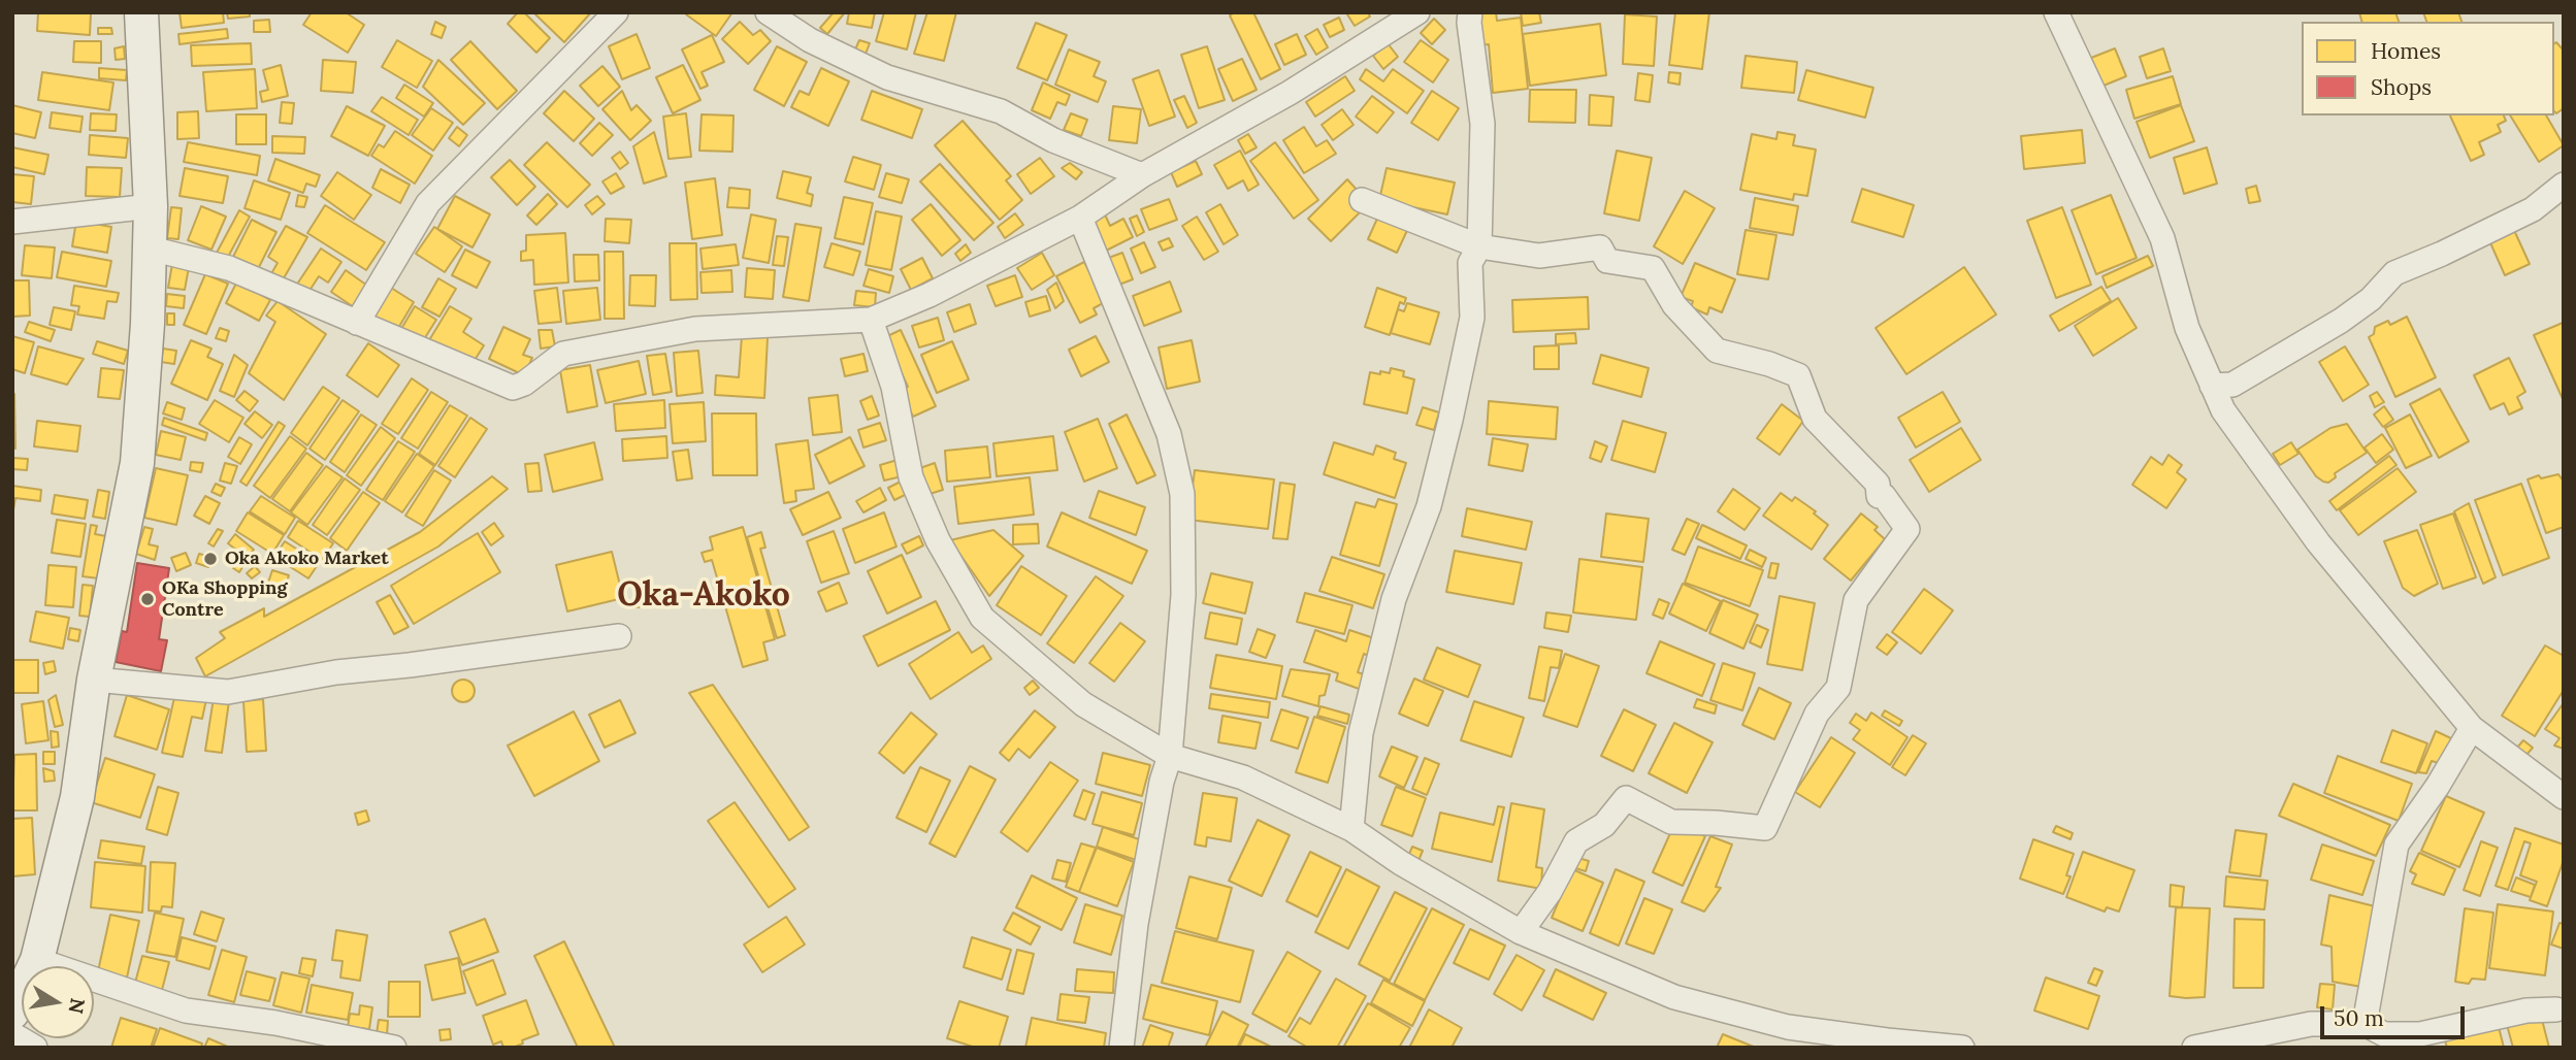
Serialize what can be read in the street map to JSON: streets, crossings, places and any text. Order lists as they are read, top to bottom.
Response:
{
  "districts": ["Oka-Akoko"],
  "places": ["Oka Akoko Market", "OKa Shopping Contre"],
  "legend": ["Homes", "Shops"],
  "scale_bar": "50 m",
  "north": "right"
}
